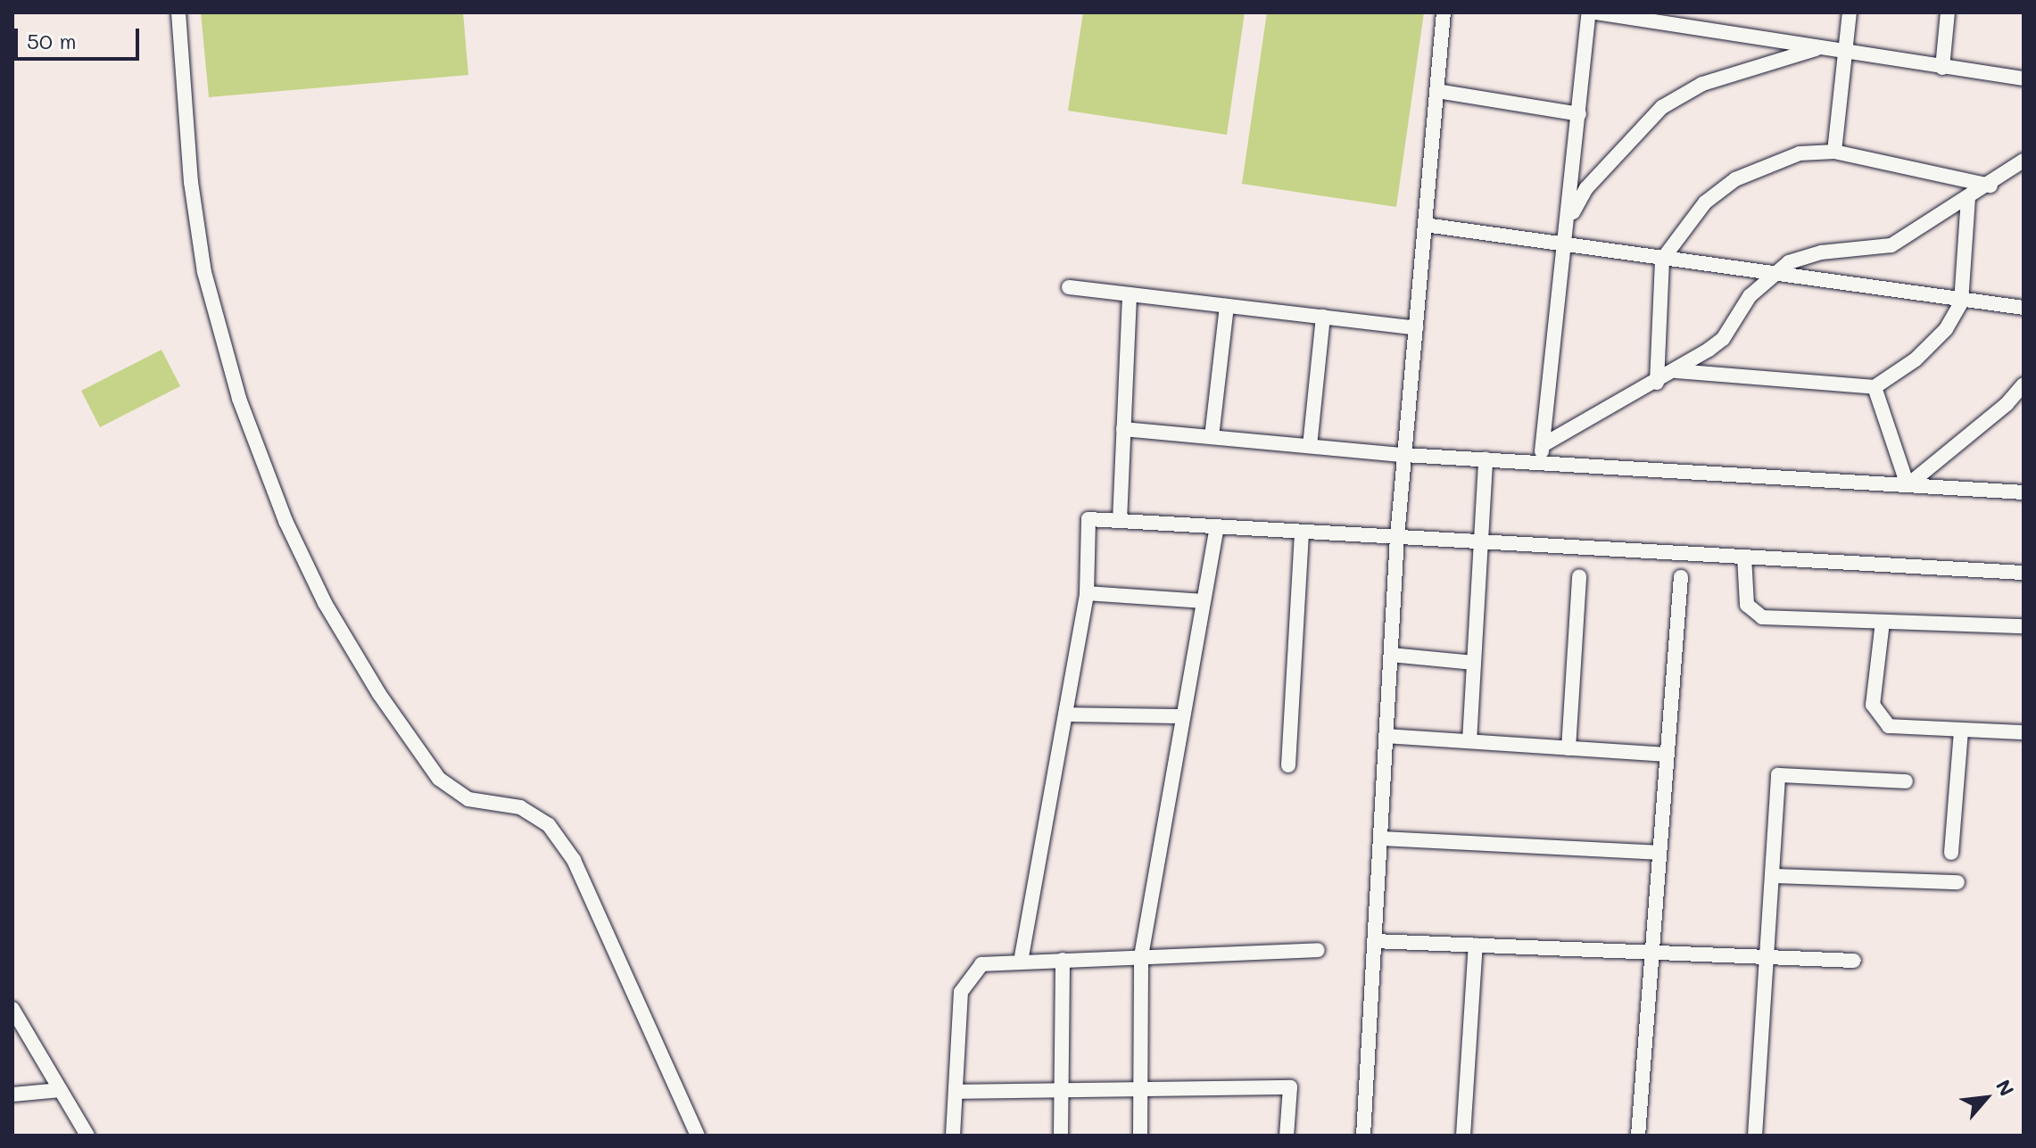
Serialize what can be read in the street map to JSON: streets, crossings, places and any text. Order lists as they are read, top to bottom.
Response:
{
  "scale_bar": "50 m",
  "north": "top right"
}
